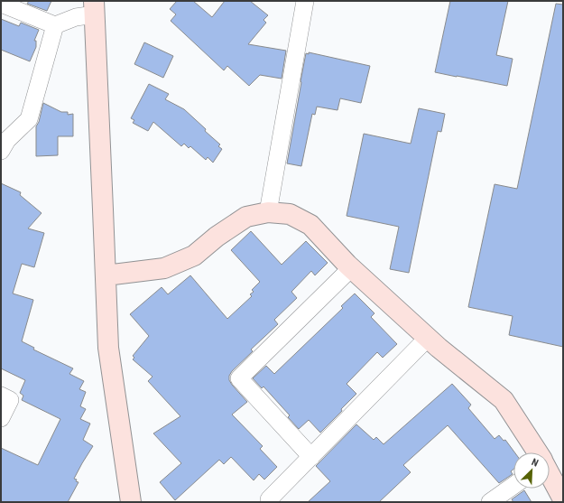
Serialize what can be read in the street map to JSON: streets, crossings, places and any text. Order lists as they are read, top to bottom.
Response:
{
  "north": "top right"
}
